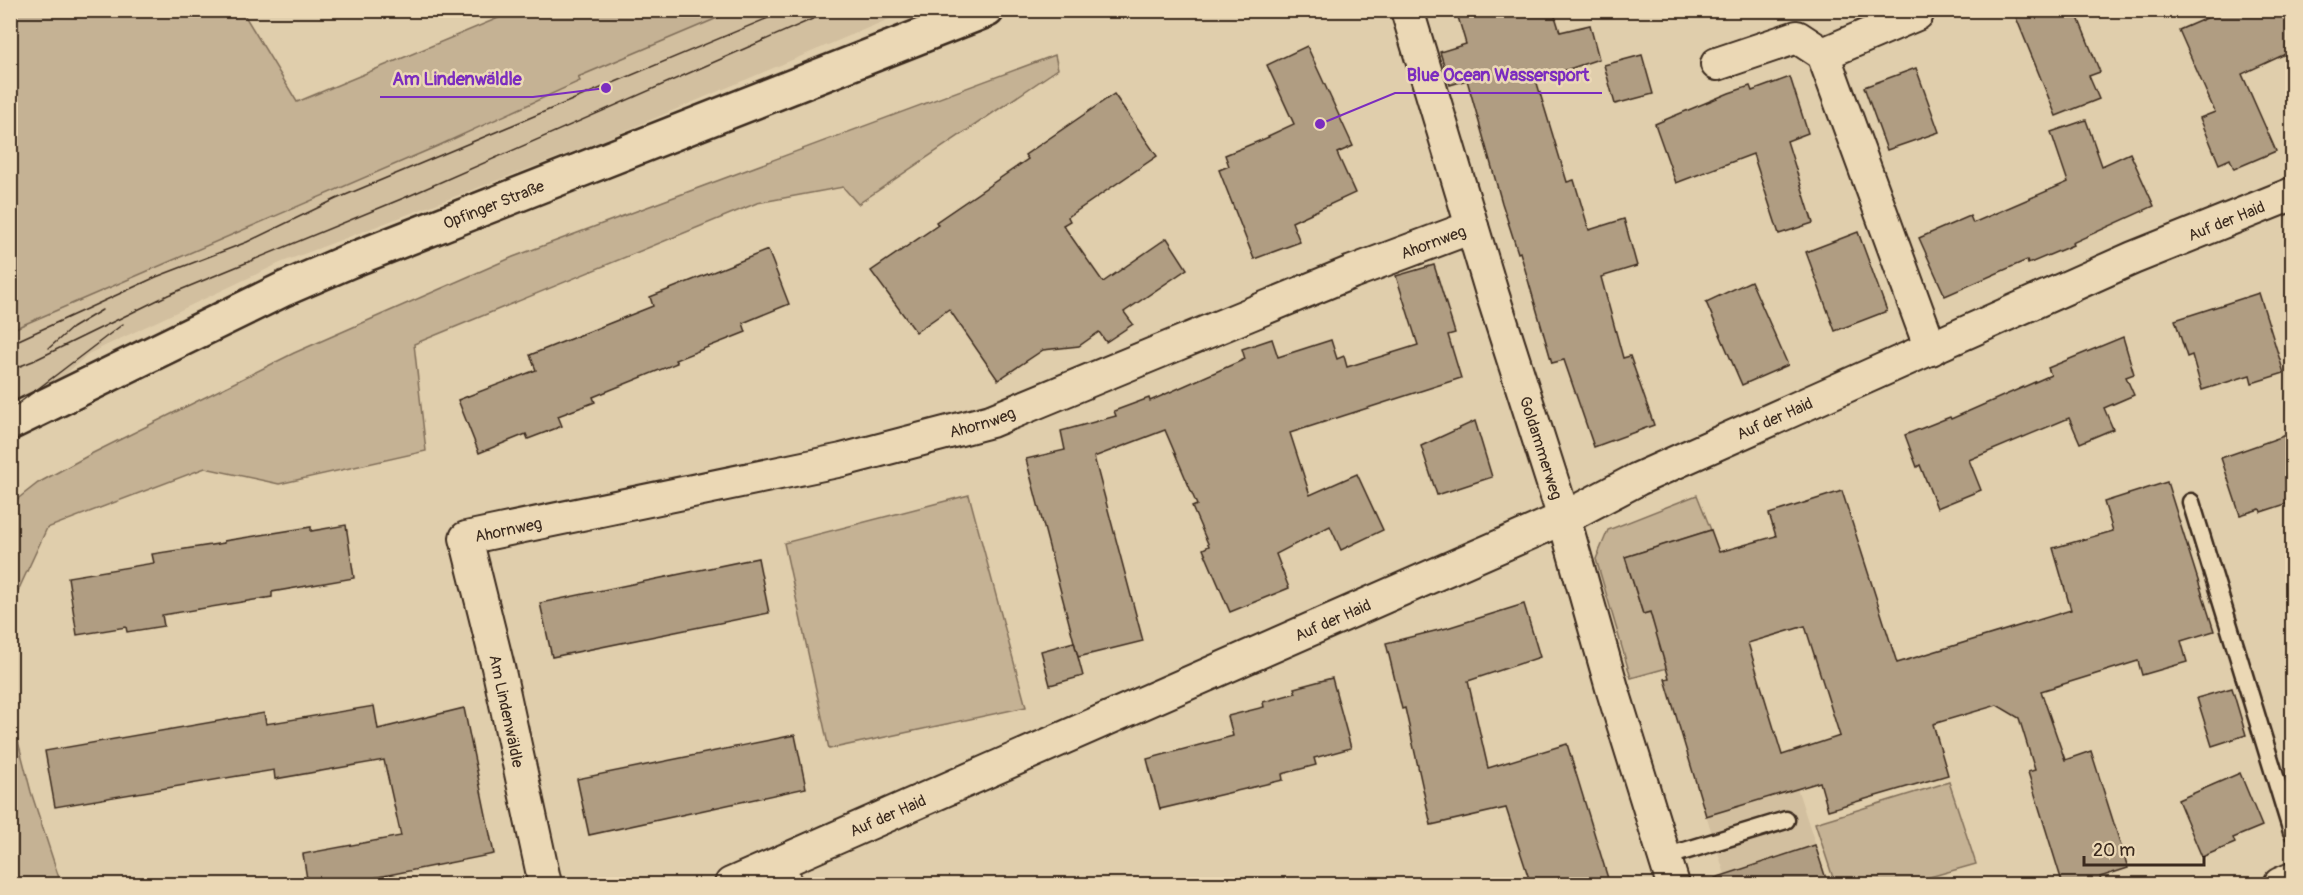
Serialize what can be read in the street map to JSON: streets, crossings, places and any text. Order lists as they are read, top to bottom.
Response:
{
  "streets": {
    "street": [
      "Opfinger Straße",
      "Auf der Haid",
      "Ahornweg",
      "Goldammerweg",
      "Am Lindenwäldle"
    ]
  },
  "crossings": [
    ["Auf der Haid", "Goldammerweg"],
    ["Ahornweg", "Goldammerweg"],
    ["Ahornweg", "Am Lindenwäldle"]
  ],
  "places": ["Am Lindenwäldle", "Blue Ocean Wassersport"],
  "scale_bar": "20 m"
}
